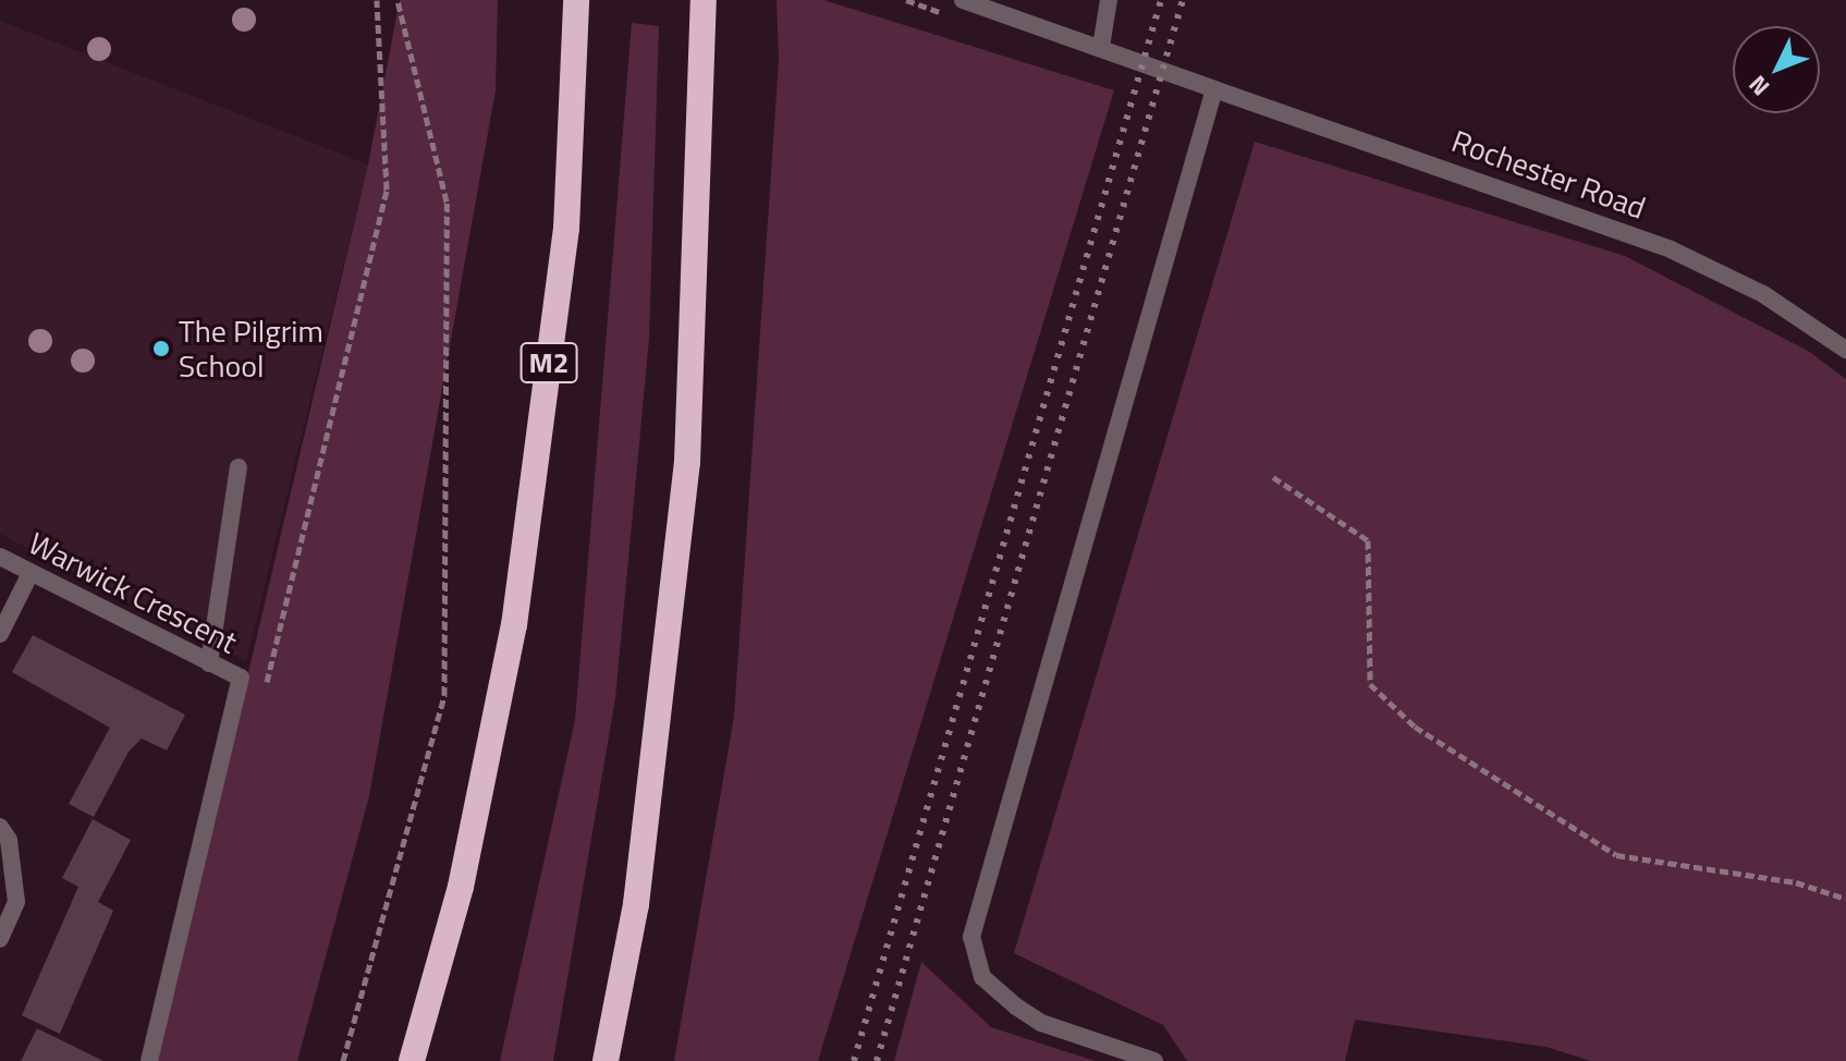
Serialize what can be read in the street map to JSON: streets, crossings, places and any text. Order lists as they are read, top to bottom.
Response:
{
  "streets": {
    "highway": ["M2"],
    "street": ["Rochester Road", "Warwick Crescent"]
  },
  "places": ["The Pilgrim School"],
  "north": "bottom left"
}
